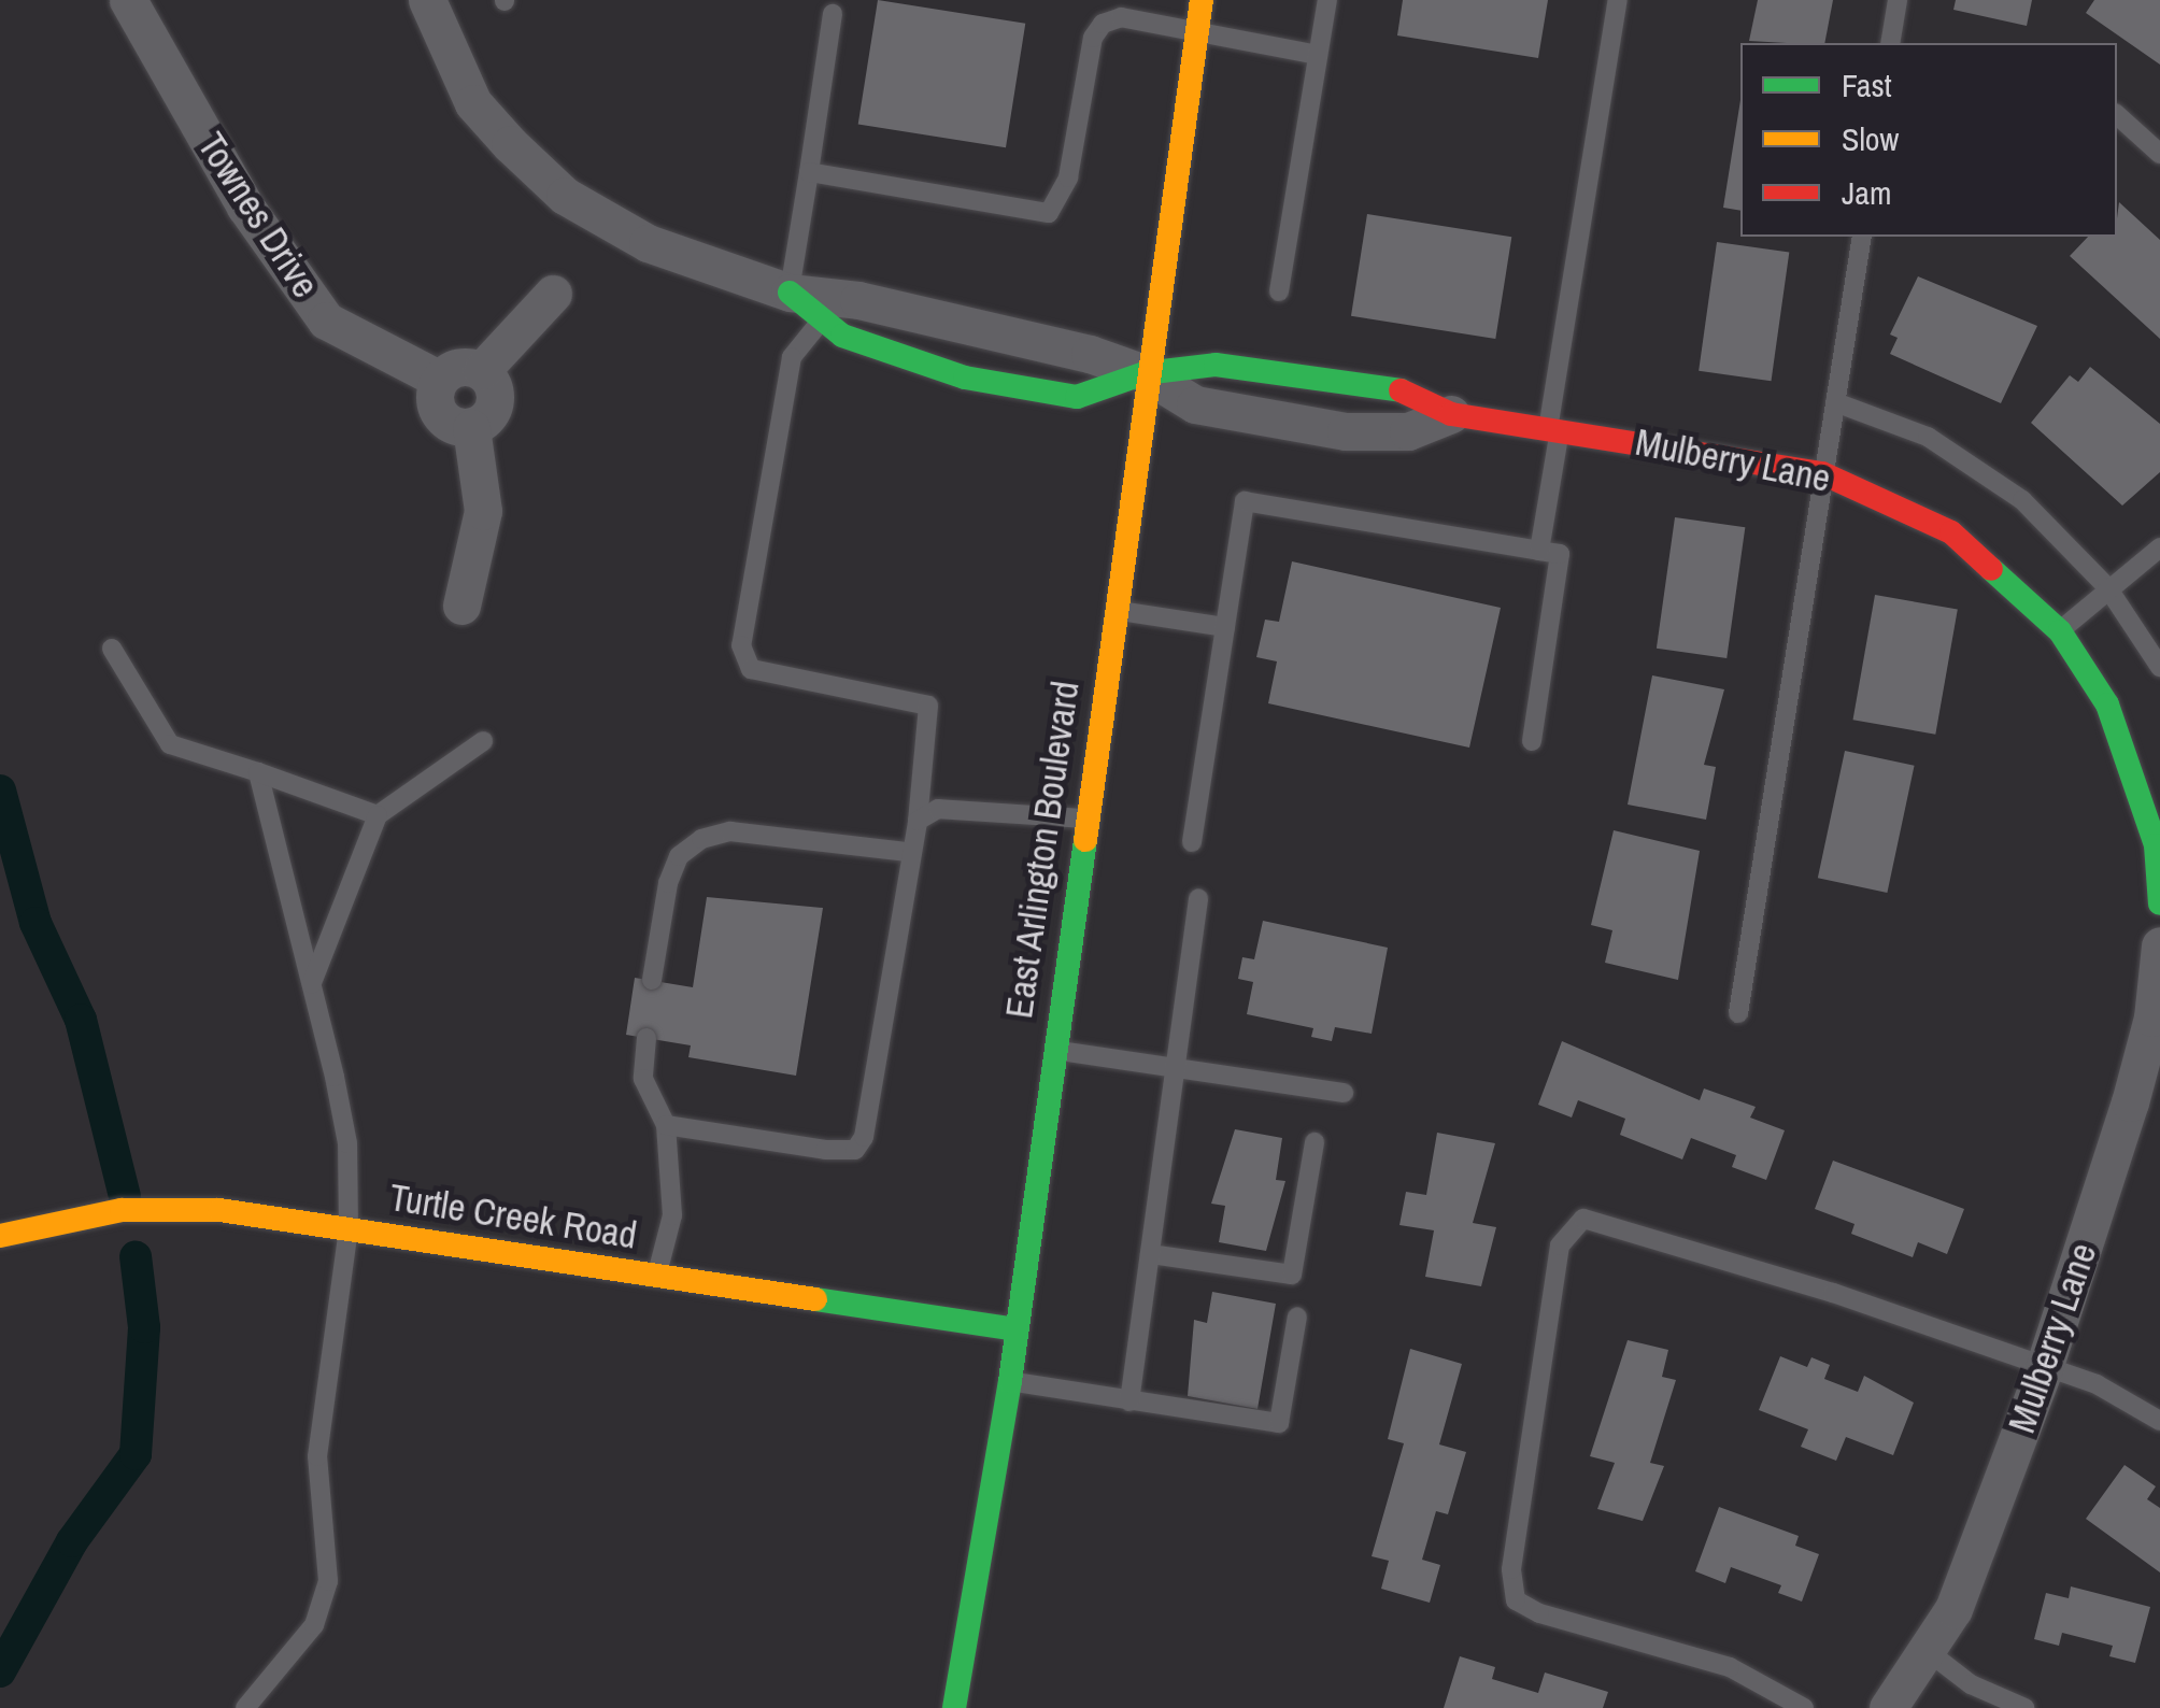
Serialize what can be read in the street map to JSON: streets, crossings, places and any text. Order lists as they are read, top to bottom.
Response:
{
  "streets": {
    "street": [
      "Townes Drive",
      "Mulberry Lane",
      "East Arlington Boulevard",
      "Turtle Creek Road"
    ]
  },
  "crossings": [
    ["Mulberry Lane", "East Arlington Boulevard"],
    ["East Arlington Boulevard", "Turtle Creek Road"]
  ],
  "legend": ["Fast", "Slow", "Jam"]
}
